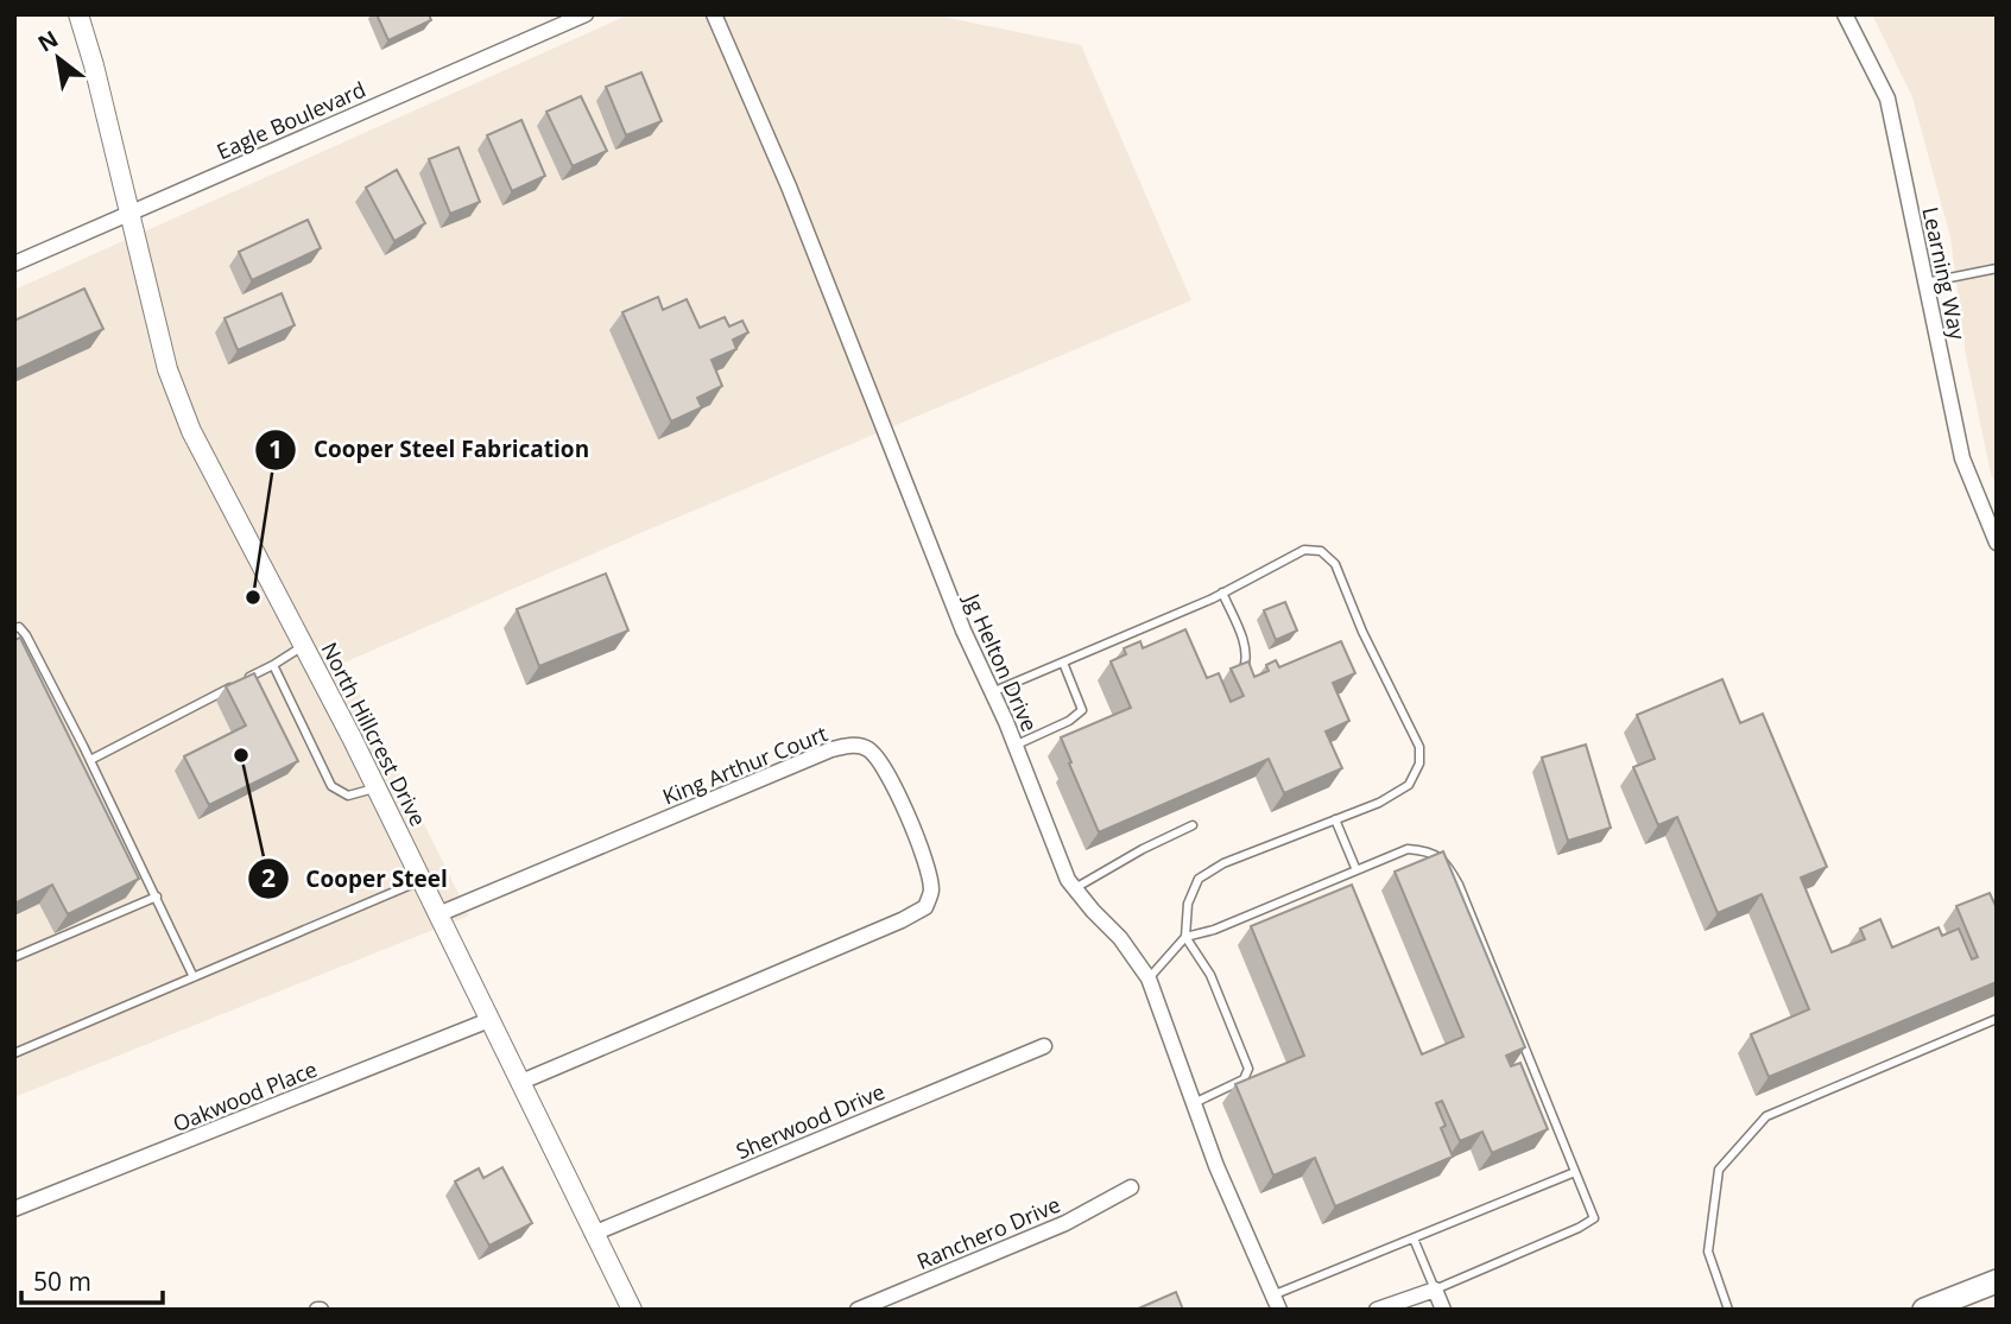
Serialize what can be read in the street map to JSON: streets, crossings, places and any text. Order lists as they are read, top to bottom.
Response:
{
  "streets": {
    "street": [
      "Eagle Boulevard",
      "Learning Way",
      "Jg Helton Drive",
      "North Hillcrest Drive",
      "King Arthur Court",
      "Oakwood Place",
      "Sherwood Drive",
      "Ranchero Drive"
    ]
  },
  "crossings": [
    ["Eagle Boulevard", "North Hillcrest Drive"],
    ["North Hillcrest Drive", "King Arthur Court"],
    ["North Hillcrest Drive", "Oakwood Place"],
    ["North Hillcrest Drive", "Sherwood Drive"]
  ],
  "places": ["Cooper Steel Fabrication", "Cooper Steel"],
  "scale_bar": "50 m",
  "north": "top left"
}
